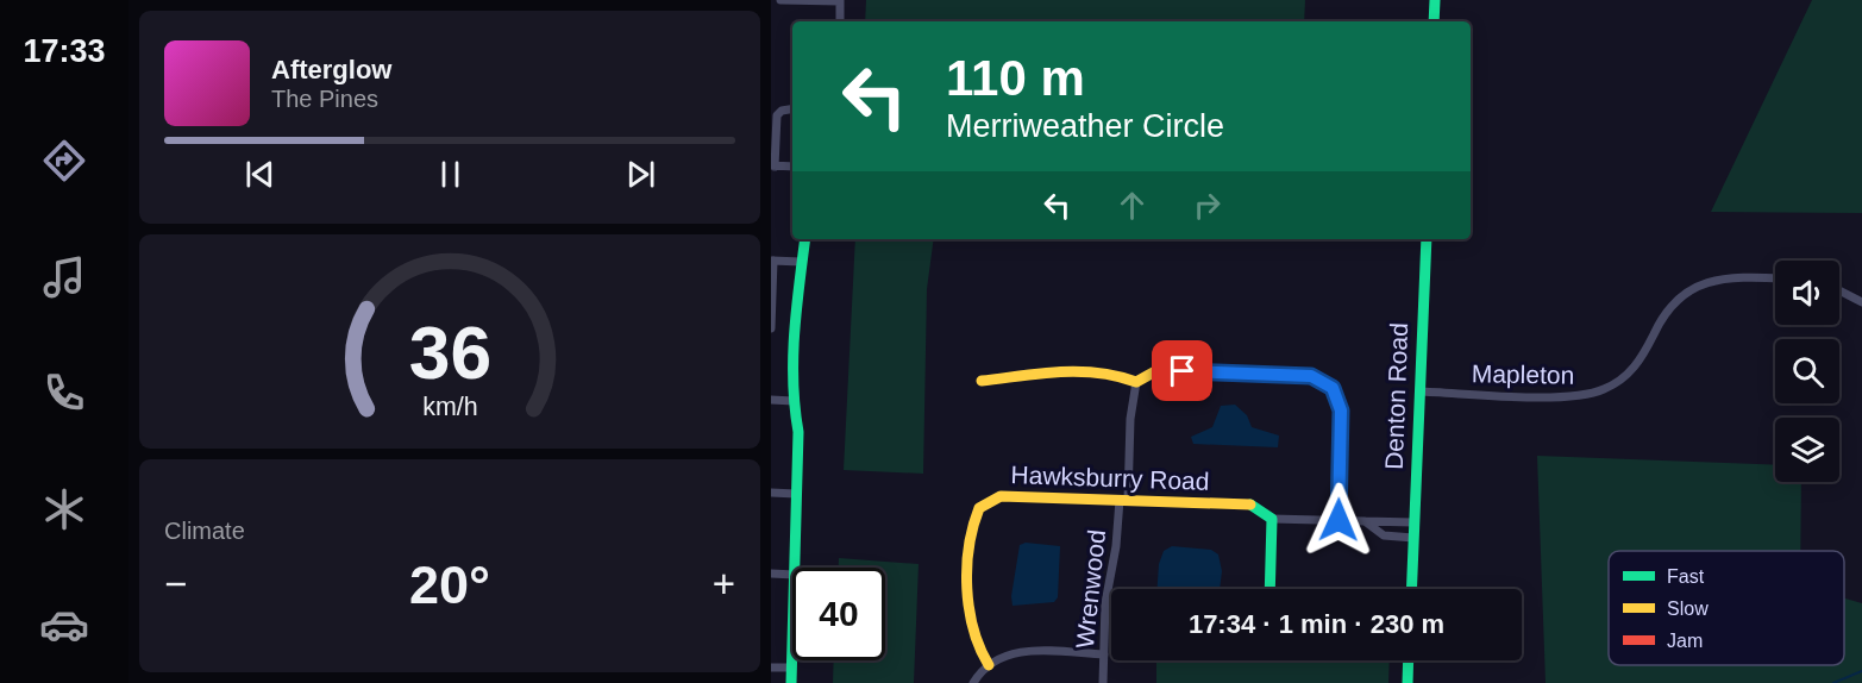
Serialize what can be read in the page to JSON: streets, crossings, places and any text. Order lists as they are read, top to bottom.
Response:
{
  "streets": {
    "street": [
      "Mapleton",
      "Denton Road",
      "Hawksburry Road",
      "Wrenwood"
    ]
  },
  "crossings": [
    ["Mapleton", "Denton Road"],
    ["Denton Road", "Hawksburry Road"],
    ["Hawksburry Road", "Wrenwood"]
  ],
  "legend": ["Fast", "Slow", "Jam"],
  "page": {
    "tabs": "17:33",
    "turn": ["110 m", "Merriweather Circle"],
    "song": ["Afterglow", "The Pines"],
    "tile": "Climate",
    "heat": ["−", "20°", "+"],
    "limit": "40",
    "trip": "17:34 · 1 min · 230 m",
    "gauge": ["36", "km/h"]
  }
}
